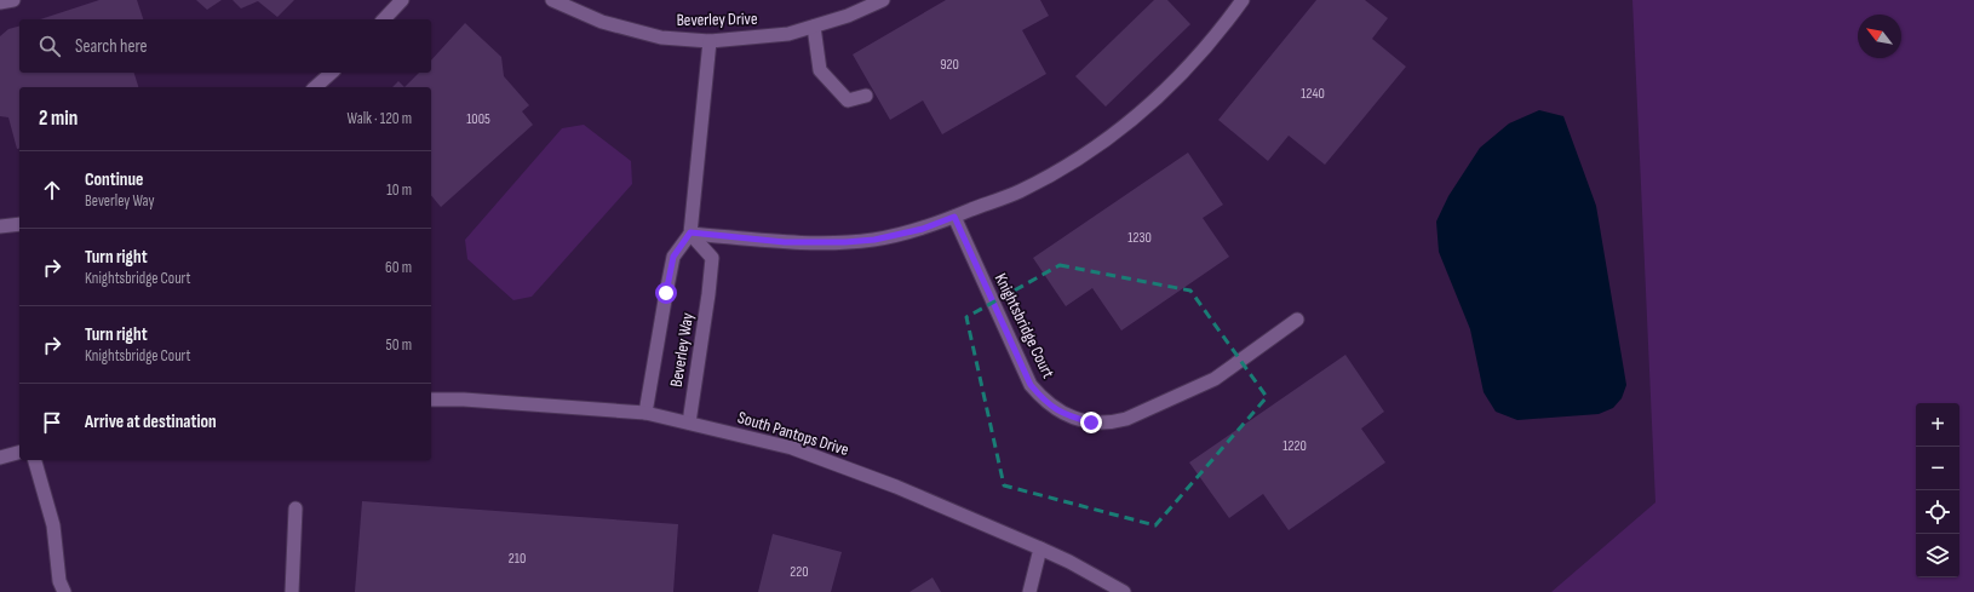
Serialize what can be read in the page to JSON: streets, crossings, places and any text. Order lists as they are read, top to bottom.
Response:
{
  "streets": {
    "street": [
      "Beverley Drive",
      "Knightsbridge Court",
      "Beverley Way",
      "South Pantops Drive"
    ]
  },
  "crossings": [
    ["Beverley Drive", "Beverley Way"],
    ["Beverley Way", "South Pantops Drive"]
  ],
  "house_numbers": [
    "920",
    "1240",
    "1005",
    "1230",
    "1220",
    "210",
    "220"
  ],
  "north": "top left",
  "page": {
    "search": "Search here",
    "heading": ["2 min", "Walk · 120 m"],
    "list": [
      ["Continue", "Beverley Way", "10 m"],
      ["Turn right", "Knightsbridge Court", "60 m"],
      ["Turn right", "Knightsbridge Court", "50 m"],
      "Arrive at destination"
    ],
    "map_buttons": ["+", "−"]
  }
}
